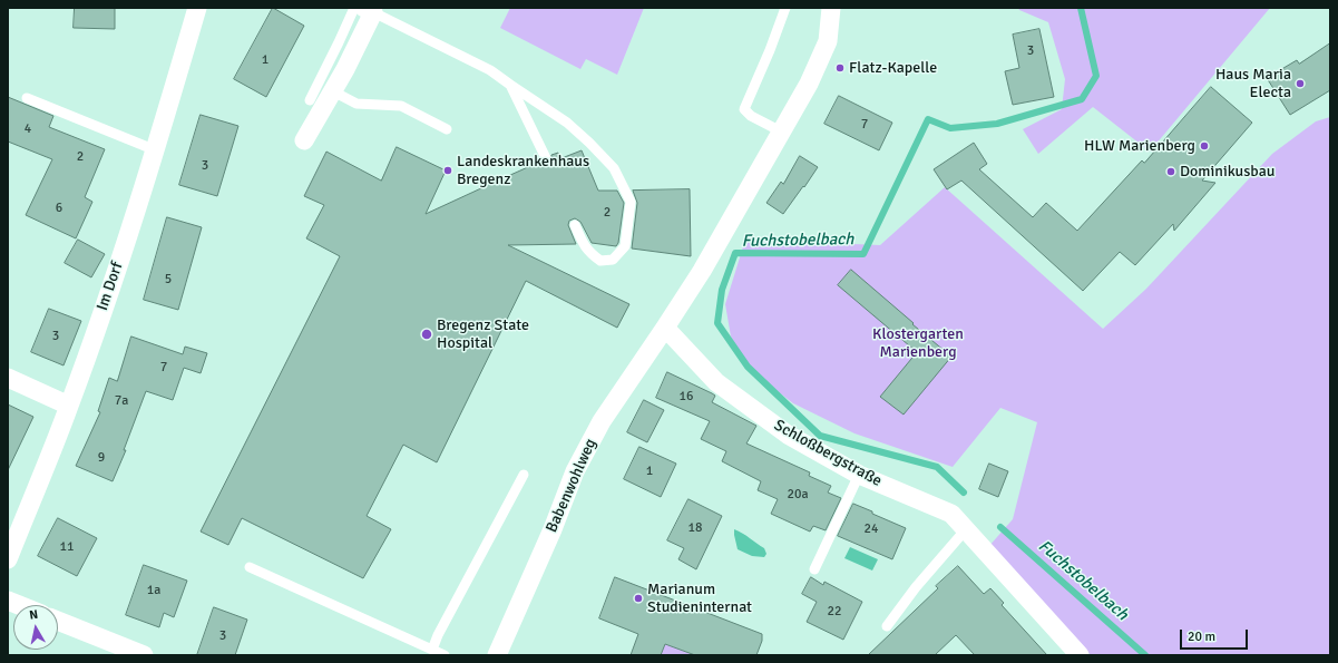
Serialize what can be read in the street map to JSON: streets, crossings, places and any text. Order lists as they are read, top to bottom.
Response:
{
  "streets": {
    "street": ["Im Dorf", "Schloßbergstraße", "Babenwohlweg"]
  },
  "crossings": [
    ["Schloßbergstraße", "Babenwohlweg"]
  ],
  "water": ["Fuchstobelbach"],
  "parks": ["Klostergarten Marienberg"],
  "places": [
    "Flatz-Kapelle",
    "Haus Maria Electa",
    "HLW Marienberg",
    "Landeskrankenhaus Bregenz",
    "Dominikusbau",
    "Bregenz State Hospital",
    "Marianum Studieninternat"
  ],
  "house_numbers": [
    "3",
    "1",
    "7",
    "4",
    "2",
    "3",
    "6",
    "2",
    "5",
    "3",
    "7",
    "16",
    "7a",
    "9",
    "1",
    "20a",
    "18",
    "24",
    "11",
    "1a",
    "22",
    "3"
  ],
  "scale_bar": "20 m",
  "north": "top"
}
